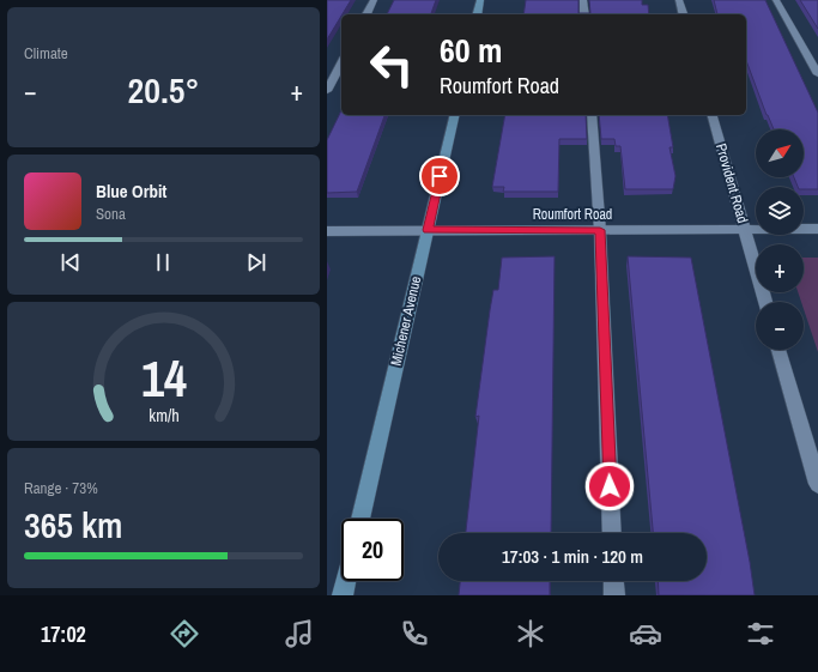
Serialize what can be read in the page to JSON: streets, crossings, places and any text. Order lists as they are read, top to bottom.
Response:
{
  "streets": {
    "street": ["Provident Road", "Roumfort Road", "Michener Avenue"]
  },
  "crossings": [
    ["Provident Road", "Roumfort Road"],
    ["Roumfort Road", "Michener Avenue"]
  ],
  "north": "top right",
  "page": {
    "tile": [
      "Climate",
      ["Range · 73%", "365 km"]
    ],
    "turn": ["60 m", "Roumfort Road"],
    "heat": ["−", "20.5°", "+"],
    "map_buttons": ["+", "−"],
    "song": ["Blue Orbit", "Sona"],
    "limit": "20",
    "trip": "17:03 · 1 min · 120 m",
    "tabs": "17:02",
    "gauge": ["14", "km/h"]
  }
}
